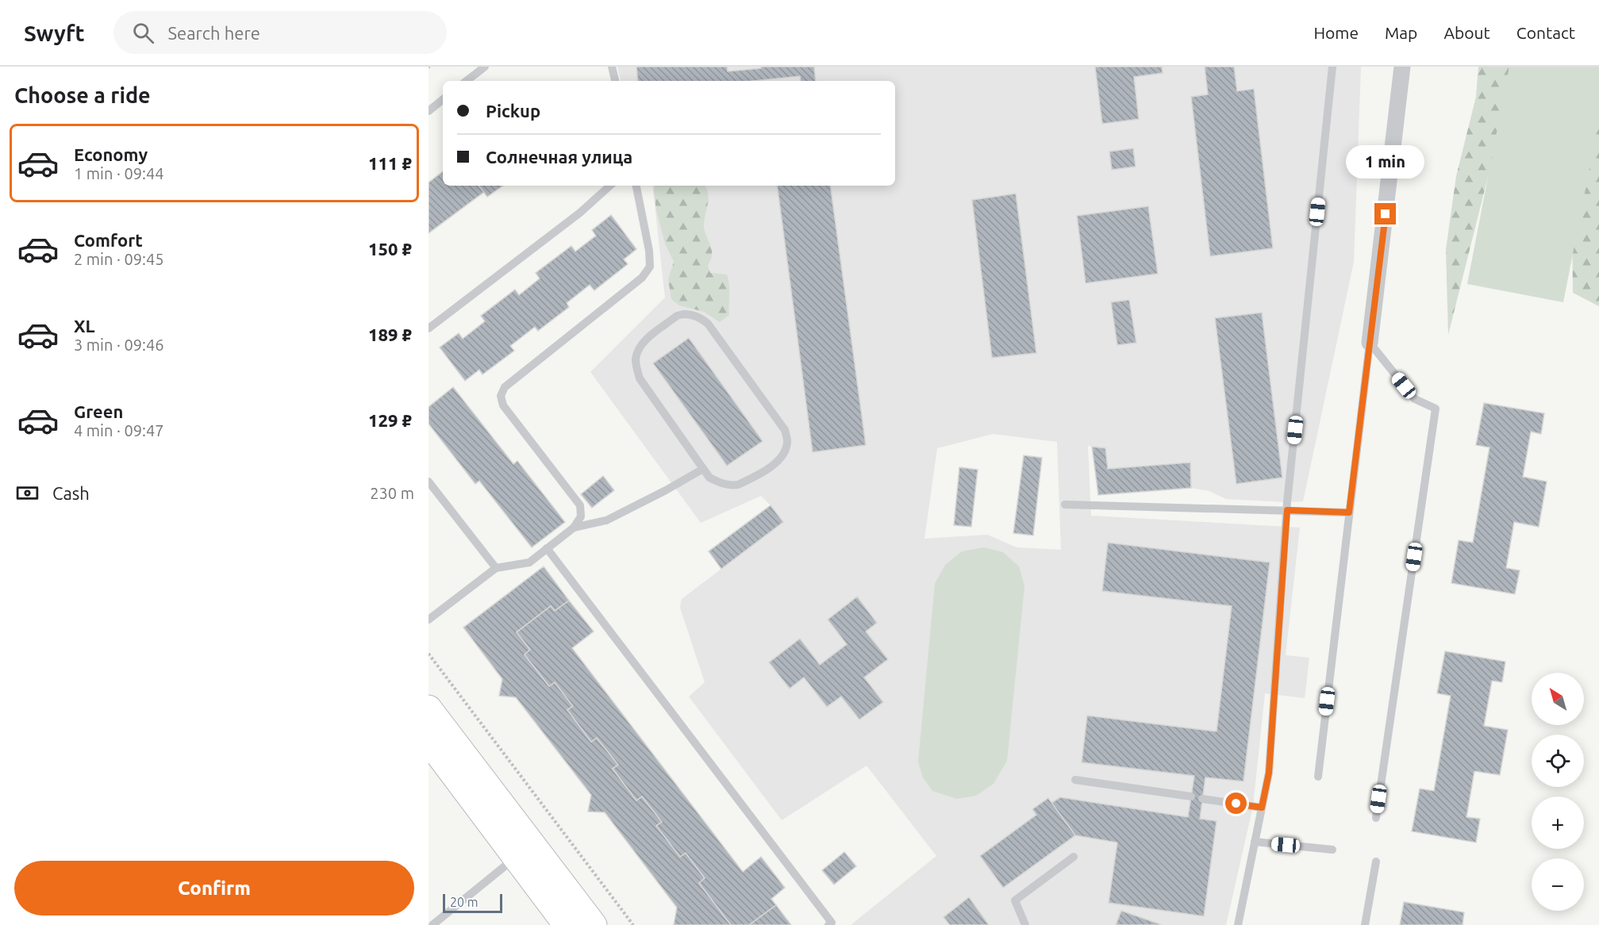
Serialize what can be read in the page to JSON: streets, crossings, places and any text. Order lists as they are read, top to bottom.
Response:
{
  "scale_bar": "20 m",
  "north": "top left",
  "page": {
    "header": "Swyft",
    "search": "Search here",
    "nav": [
      "Home",
      "Map",
      "About",
      "Contact"
    ],
    "heading": "Choose a ride",
    "banner": ["Pickup", "Солнечная улица"],
    "list": [
      {
        "name": "Economy",
        "note": "1 min · 09:44",
        "value": "111 ₽"
      },
      {
        "name": "Comfort",
        "note": "2 min · 09:45",
        "value": "150 ₽"
      },
      {
        "name": "XL",
        "note": "3 min · 09:46",
        "value": "189 ₽"
      },
      {
        "name": "Green",
        "note": "4 min · 09:47",
        "value": "129 ₽"
      }
    ],
    "bubble": "1 min",
    "pay": ["Cash", "230 m"],
    "map_buttons": ["+", "−"],
    "buttons": "Confirm",
    "scale": "20 m"
  }
}
